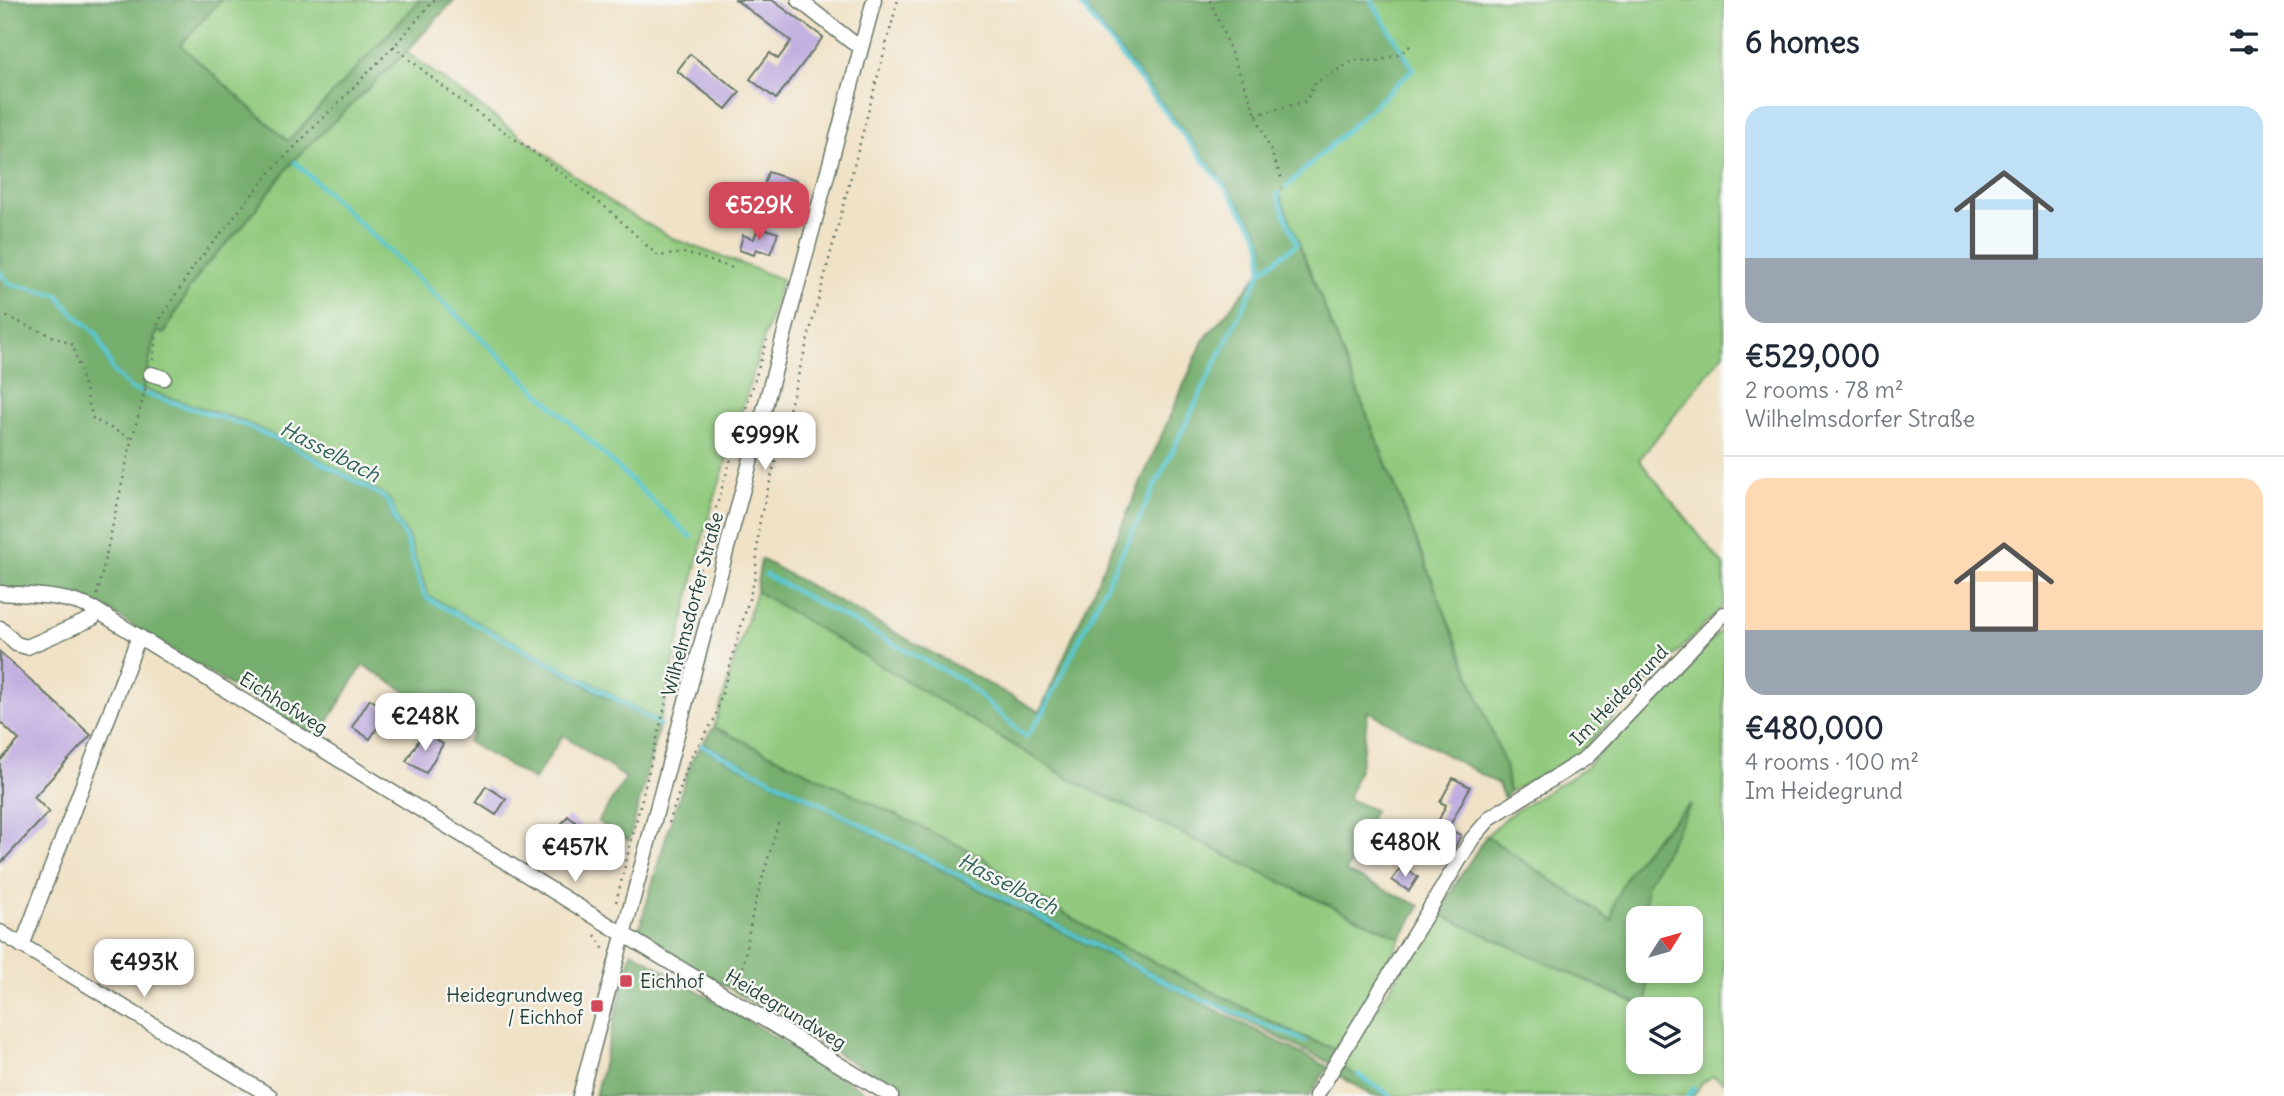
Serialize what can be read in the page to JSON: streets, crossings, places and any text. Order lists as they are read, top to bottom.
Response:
{
  "streets": {
    "street": [
      "Wilhelmsdorfer Straße",
      "Im Heidegrund",
      "Eichhofweg",
      "Heidegrundweg"
    ]
  },
  "crossings": [
    ["Wilhelmsdorfer Straße", "Eichhofweg"],
    ["Wilhelmsdorfer Straße", "Heidegrundweg"],
    ["Eichhofweg", "Heidegrundweg"]
  ],
  "water": ["Hasselbach"],
  "places": {
    "transit": ["Eichhof", "Heidegrundweg / Eichhof"]
  },
  "north": "top right",
  "page": {
    "heading": "6 homes",
    "list": [
      {
        "name": "€529,000",
        "note": "2 rooms · 78 m² · Wilhelmsdorfer Straße"
      },
      {
        "name": "€480,000",
        "note": "4 rooms · 100 m² · Im Heidegrund"
      }
    ],
    "price": [
      "€529K",
      "€999K",
      "€248K",
      "€480K",
      "€457K",
      "€493K"
    ]
  }
}
